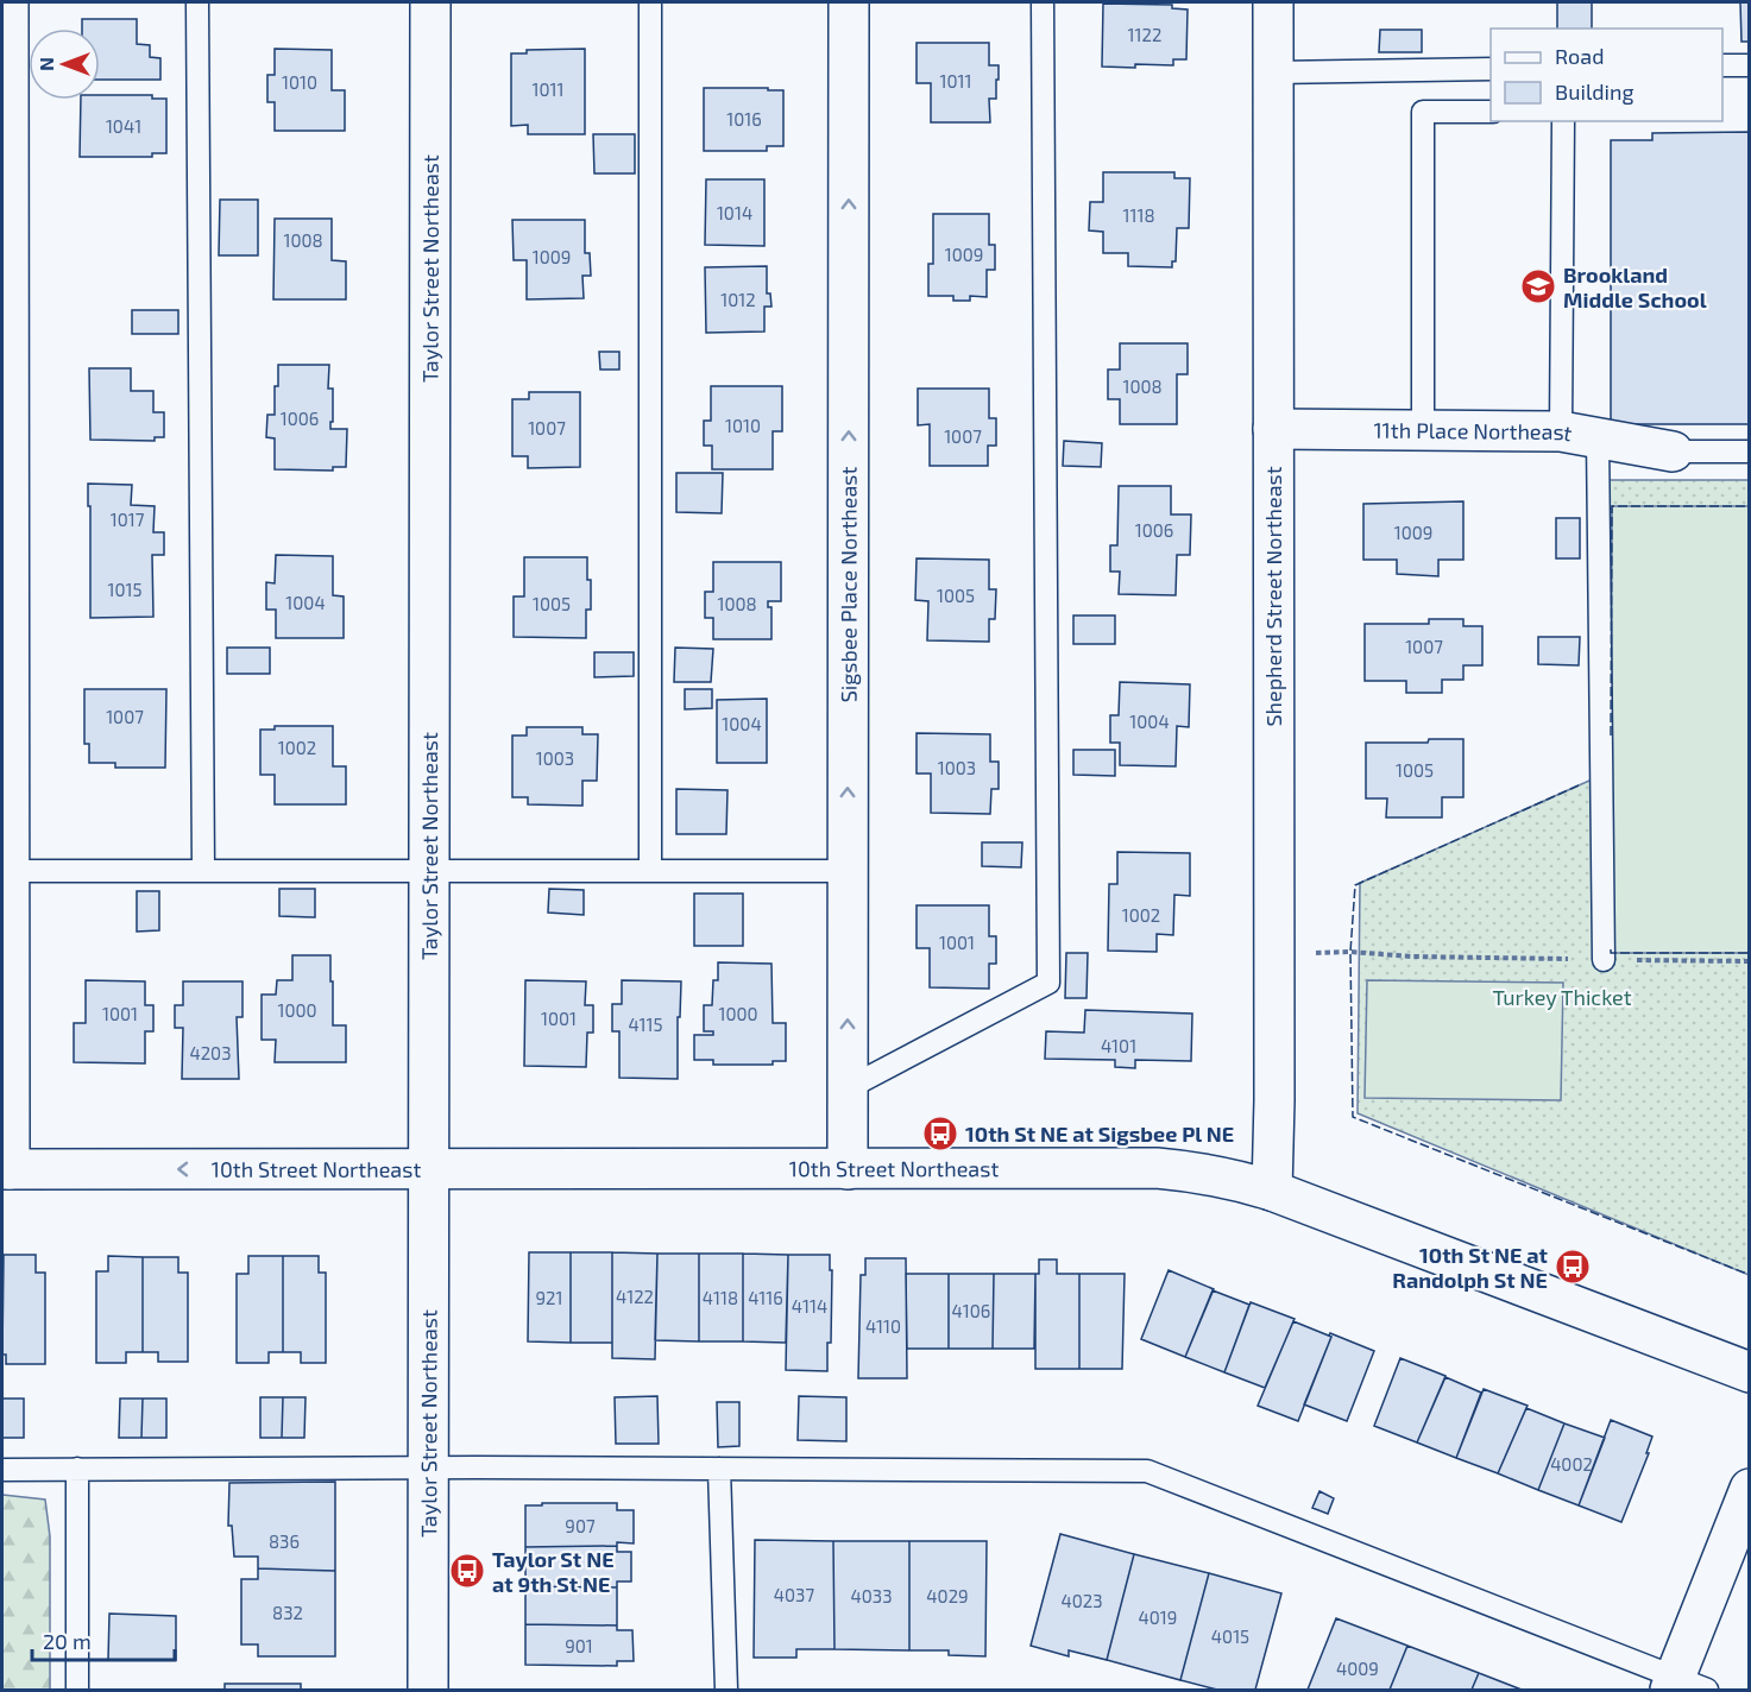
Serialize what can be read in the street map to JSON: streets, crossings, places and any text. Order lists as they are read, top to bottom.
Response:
{
  "streets": {
    "street": [
      "Taylor Street Northeast",
      "11th Place Northeast",
      "Sigsbee Place Northeast",
      "Shepherd Street Northeast",
      "10th Street Northeast"
    ]
  },
  "crossings": [
    ["Taylor Street Northeast", "10th Street Northeast"],
    ["11th Place Northeast", "Shepherd Street Northeast"],
    ["Sigsbee Place Northeast", "10th Street Northeast"],
    ["Shepherd Street Northeast", "10th Street Northeast"]
  ],
  "one_way": ["Sigsbee Place Northeast"],
  "parks": ["Turkey Thicket"],
  "places": {
    "school or university": ["Brookland Middle School"],
    "bus stop": ["10th St NE at Sigsbee Pl NE", "10th St NE at Randolph St NE", "Taylor St NE at 9th St NE"]
  },
  "house_numbers": [
    "1122",
    "1011",
    "1010",
    "1011",
    "1016",
    "1041",
    "1014",
    "1118",
    "1008",
    "1009",
    "1009",
    "1012",
    "1008",
    "1006",
    "1010",
    "1007",
    "1007",
    "1017",
    "1006",
    "1009",
    "1015",
    "1005",
    "1004",
    "1005",
    "1008",
    "1007",
    "1007",
    "1004",
    "1004",
    "1002",
    "1003",
    "1003",
    "1005",
    "1002",
    "1001",
    "1000",
    "1001",
    "1000",
    "1001",
    "4115",
    "4101",
    "4203",
    "4122",
    "921",
    "4118",
    "4116",
    "4114",
    "4106",
    "4110",
    "4002",
    "907",
    "836",
    "4037",
    "4033",
    "4029",
    "4023",
    "832",
    "4019",
    "4015",
    "901",
    "4009"
  ],
  "legend": ["Road", "Building"],
  "scale_bar": "20 m",
  "north": "left"
}
